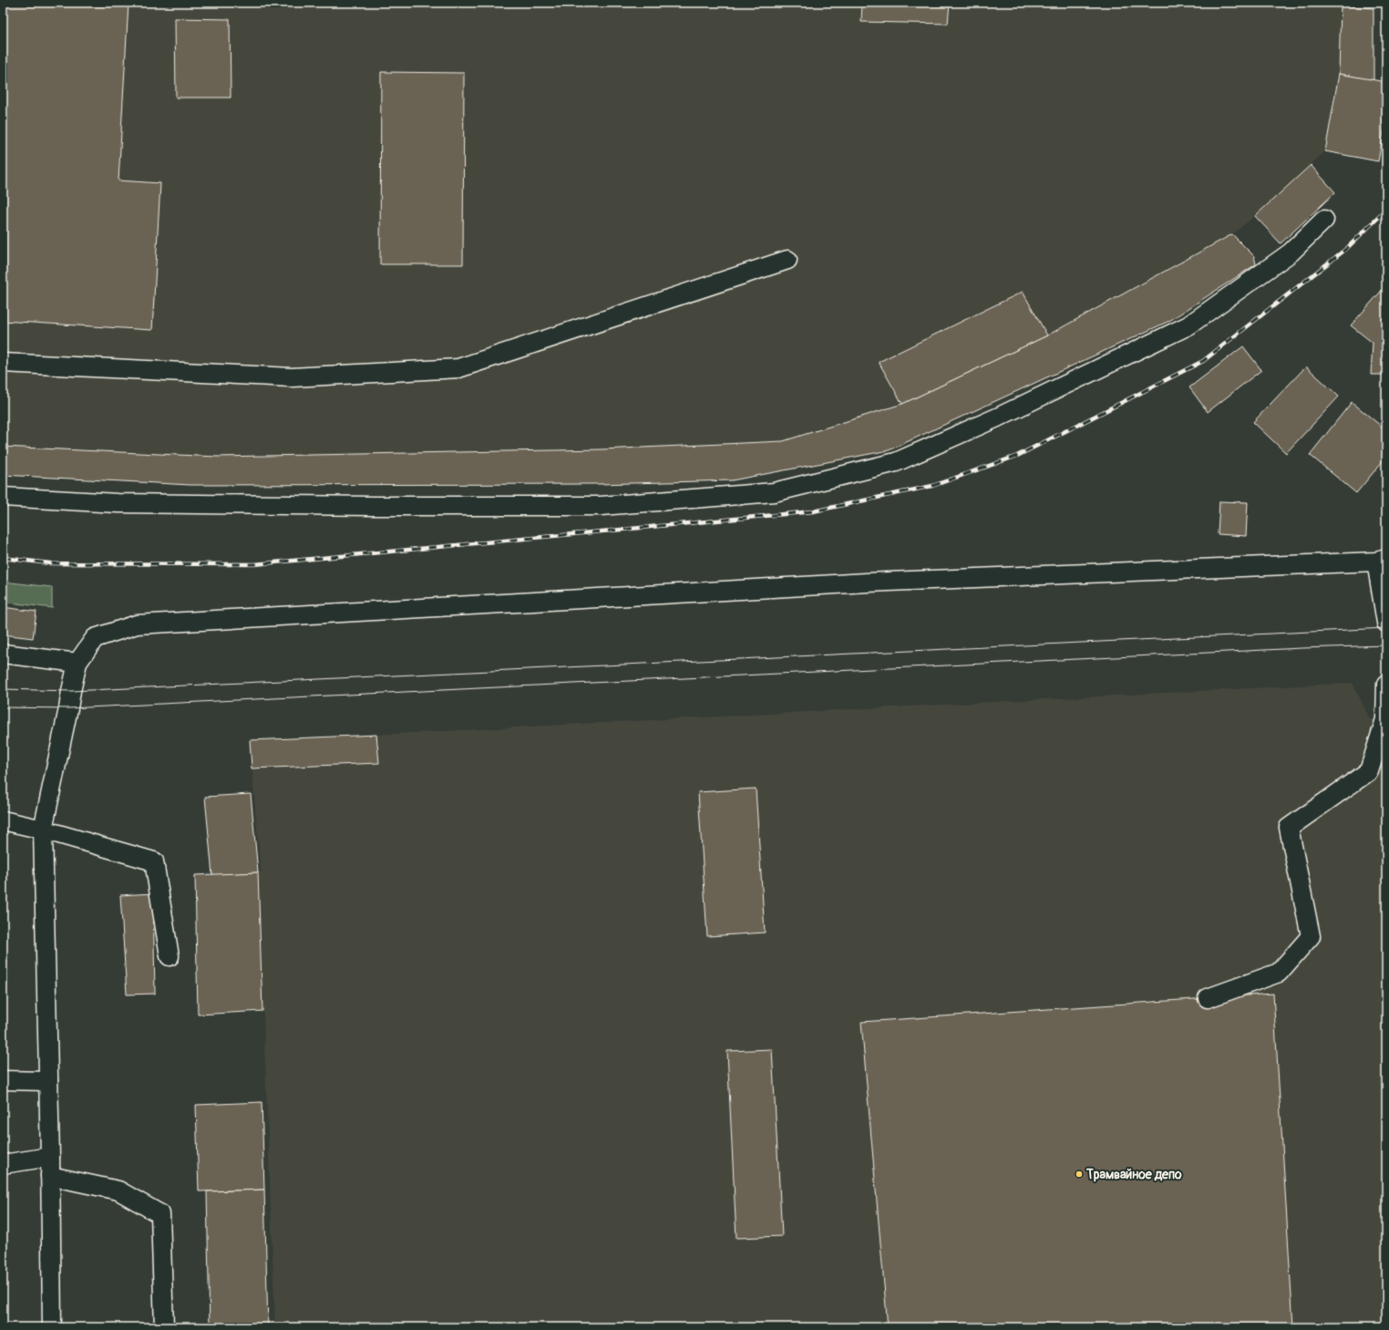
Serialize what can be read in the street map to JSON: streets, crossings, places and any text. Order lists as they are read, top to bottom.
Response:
{
  "places": ["Трамвайное депо"]
}
